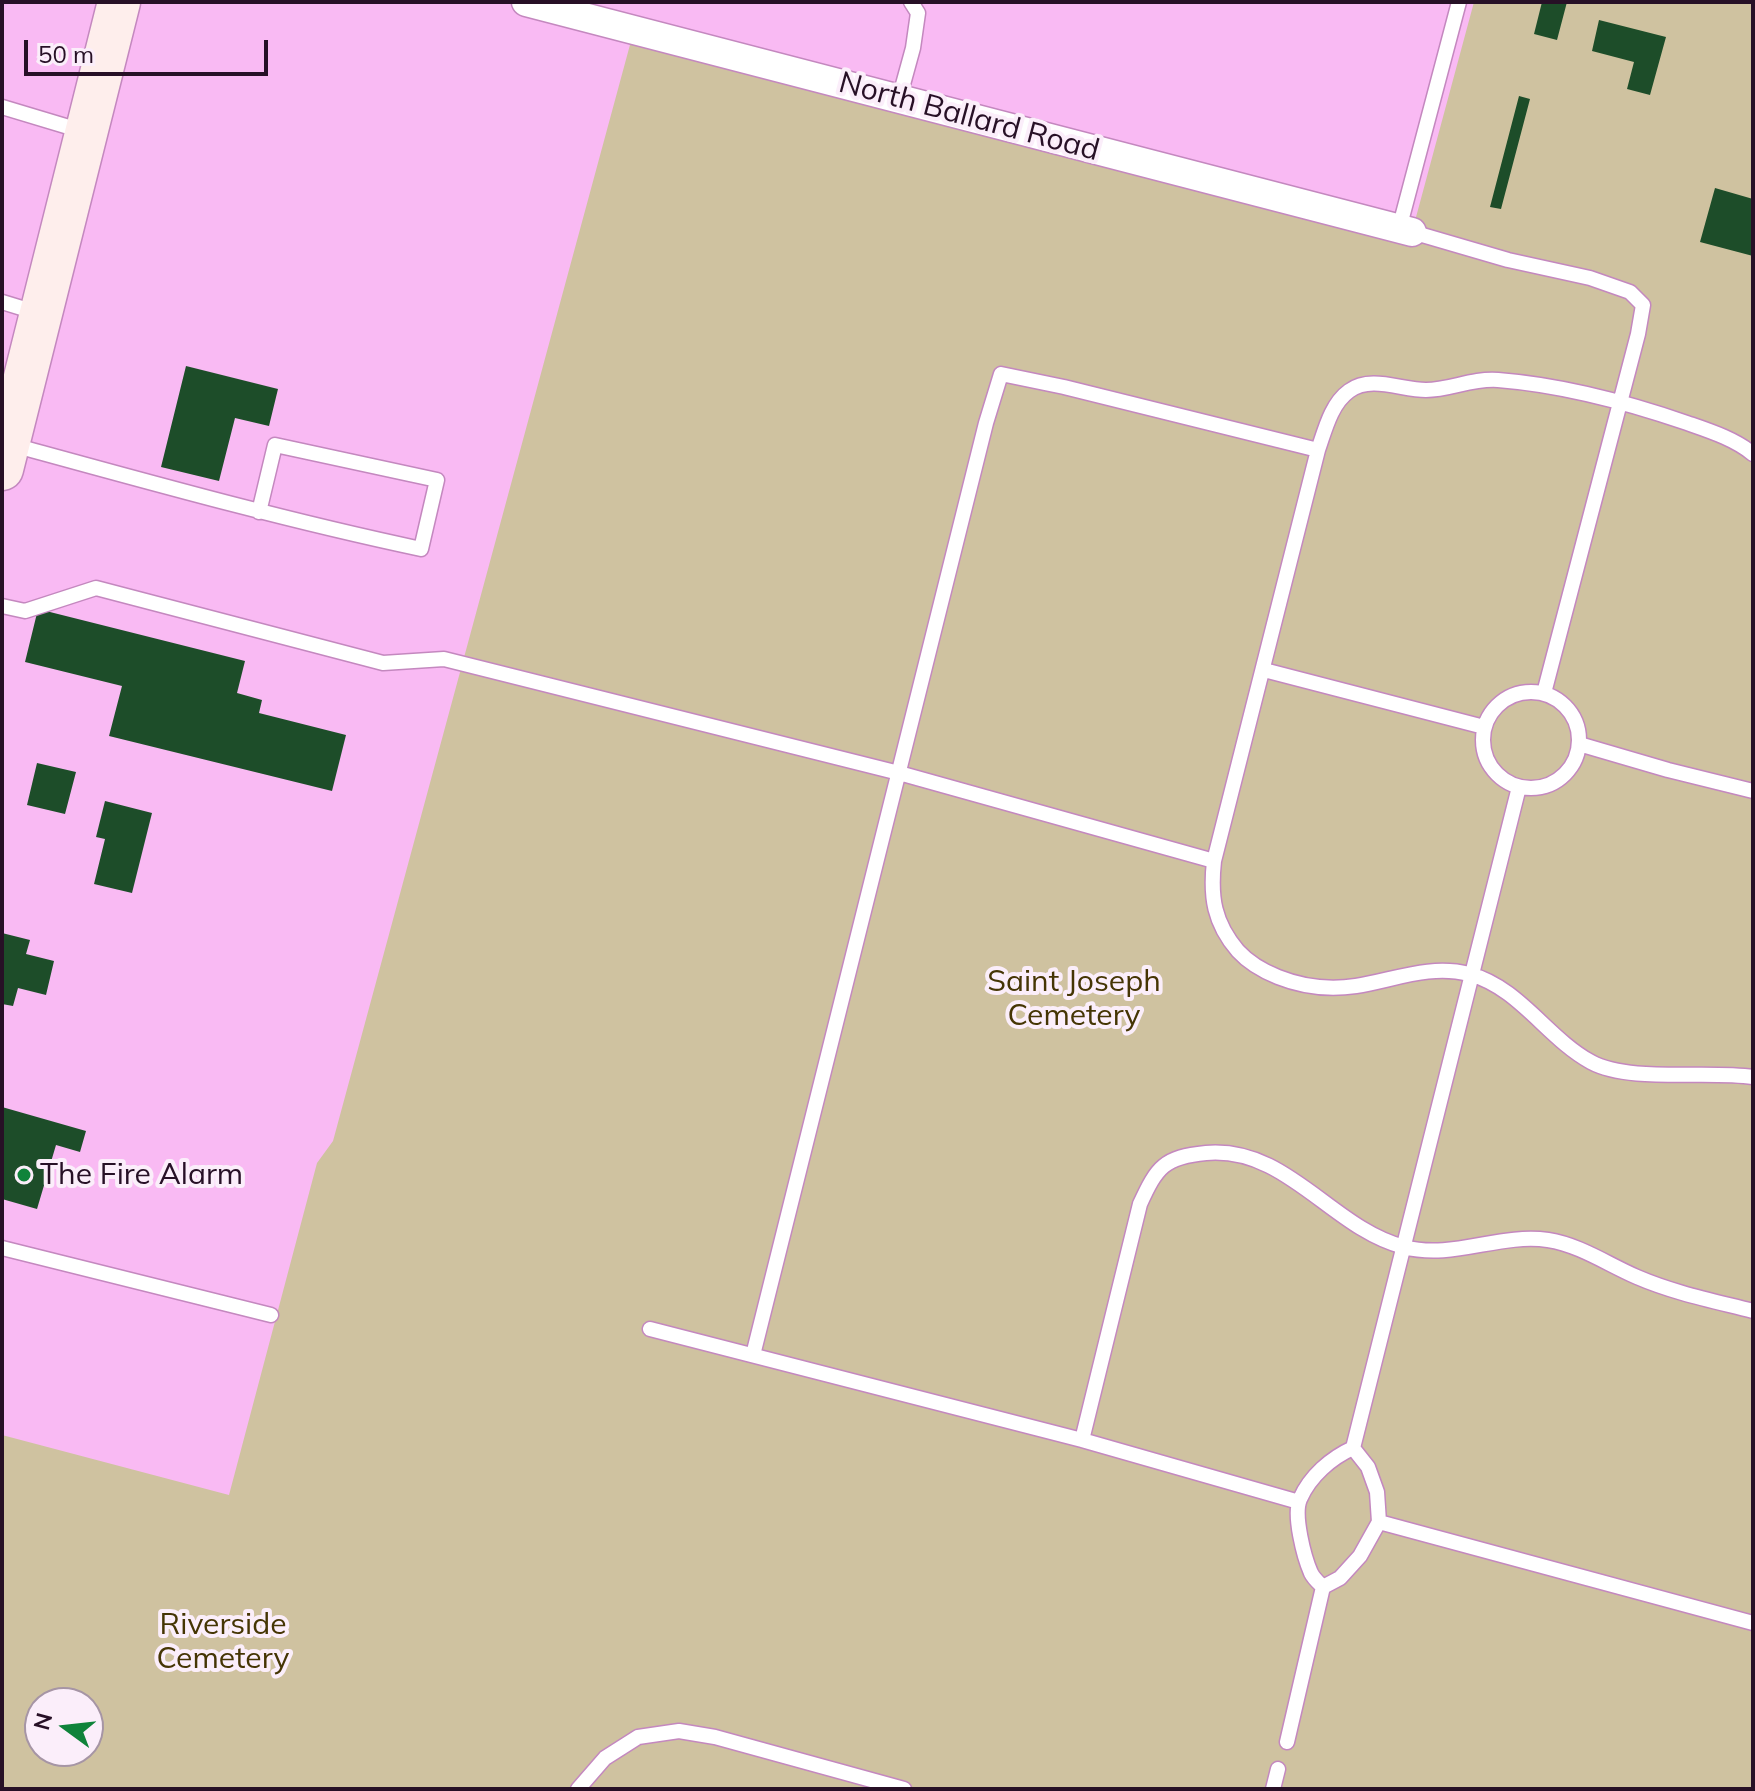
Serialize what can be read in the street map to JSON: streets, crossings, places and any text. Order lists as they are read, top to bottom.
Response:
{
  "streets": {
    "street": ["North Ballard Road"]
  },
  "parks": ["Saint Joseph Cemetery", "Riverside Cemetery"],
  "places": ["The Fire Alarm"],
  "scale_bar": "50 m",
  "north": "left"
}
